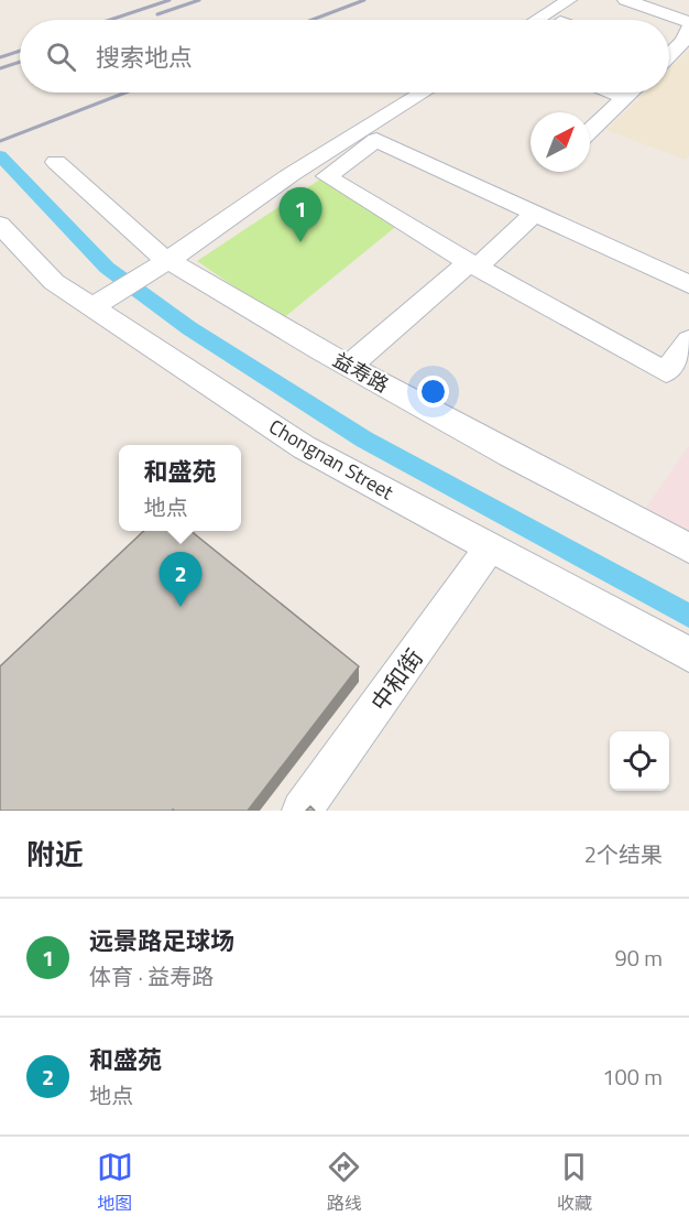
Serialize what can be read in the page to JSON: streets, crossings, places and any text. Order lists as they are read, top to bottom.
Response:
{
  "streets": {
    "street": ["益寿路", "Chongnan Street", "中和街"]
  },
  "crossings": [
    ["Chongnan Street", "中和街"]
  ],
  "north": "top right",
  "page": {
    "search": "搜索地点",
    "pins": ["1", "2"],
    "popup": ["和盛苑", "地点"],
    "heading": ["附近", "2个结果"],
    "list": [
      {
        "mark": "1",
        "name": "远景路足球场",
        "note": "体育 · 益寿路",
        "value": "90 m"
      },
      {
        "mark": "2",
        "name": "和盛苑",
        "note": "地点",
        "value": "100 m"
      }
    ],
    "nav": ["地图", "路线", "收藏"]
  }
}
